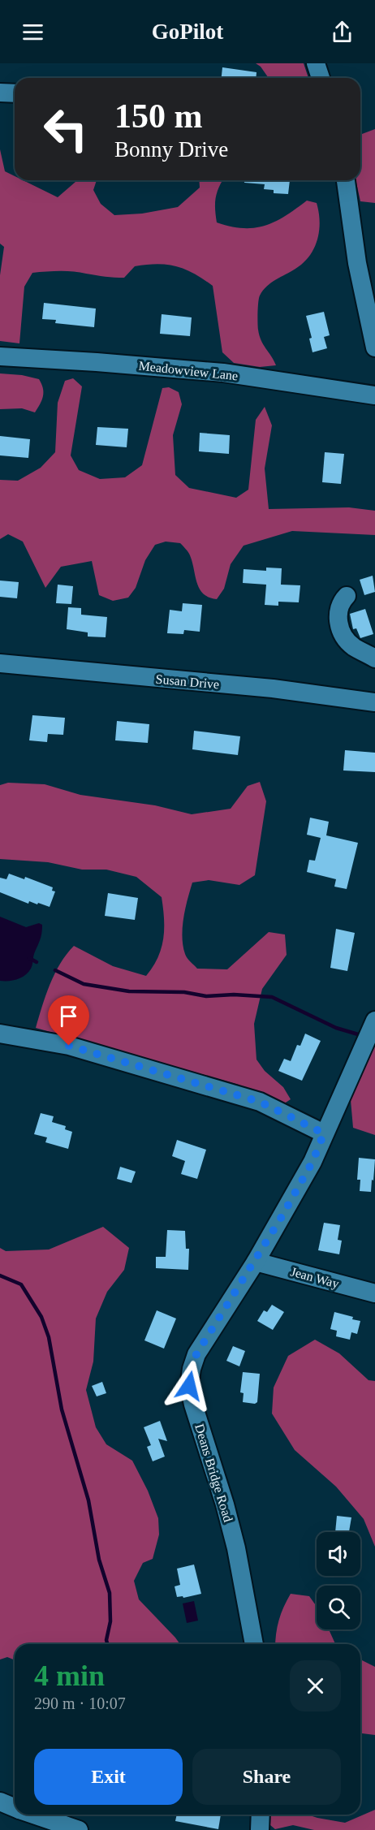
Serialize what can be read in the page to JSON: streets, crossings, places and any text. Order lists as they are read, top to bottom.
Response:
{
  "streets": {
    "street": [
      "Meadowview Lane",
      "Susan Drive",
      "Jean Way",
      "Deans Bridge Road"
    ]
  },
  "crossings": [
    ["Jean Way", "Deans Bridge Road"]
  ],
  "page": {
    "header": "GoPilot",
    "turn": ["150 m", "Bonny Drive"],
    "heading": ["4 min", "290 m · 10:07"],
    "buttons": ["Exit", "Share"]
  }
}
